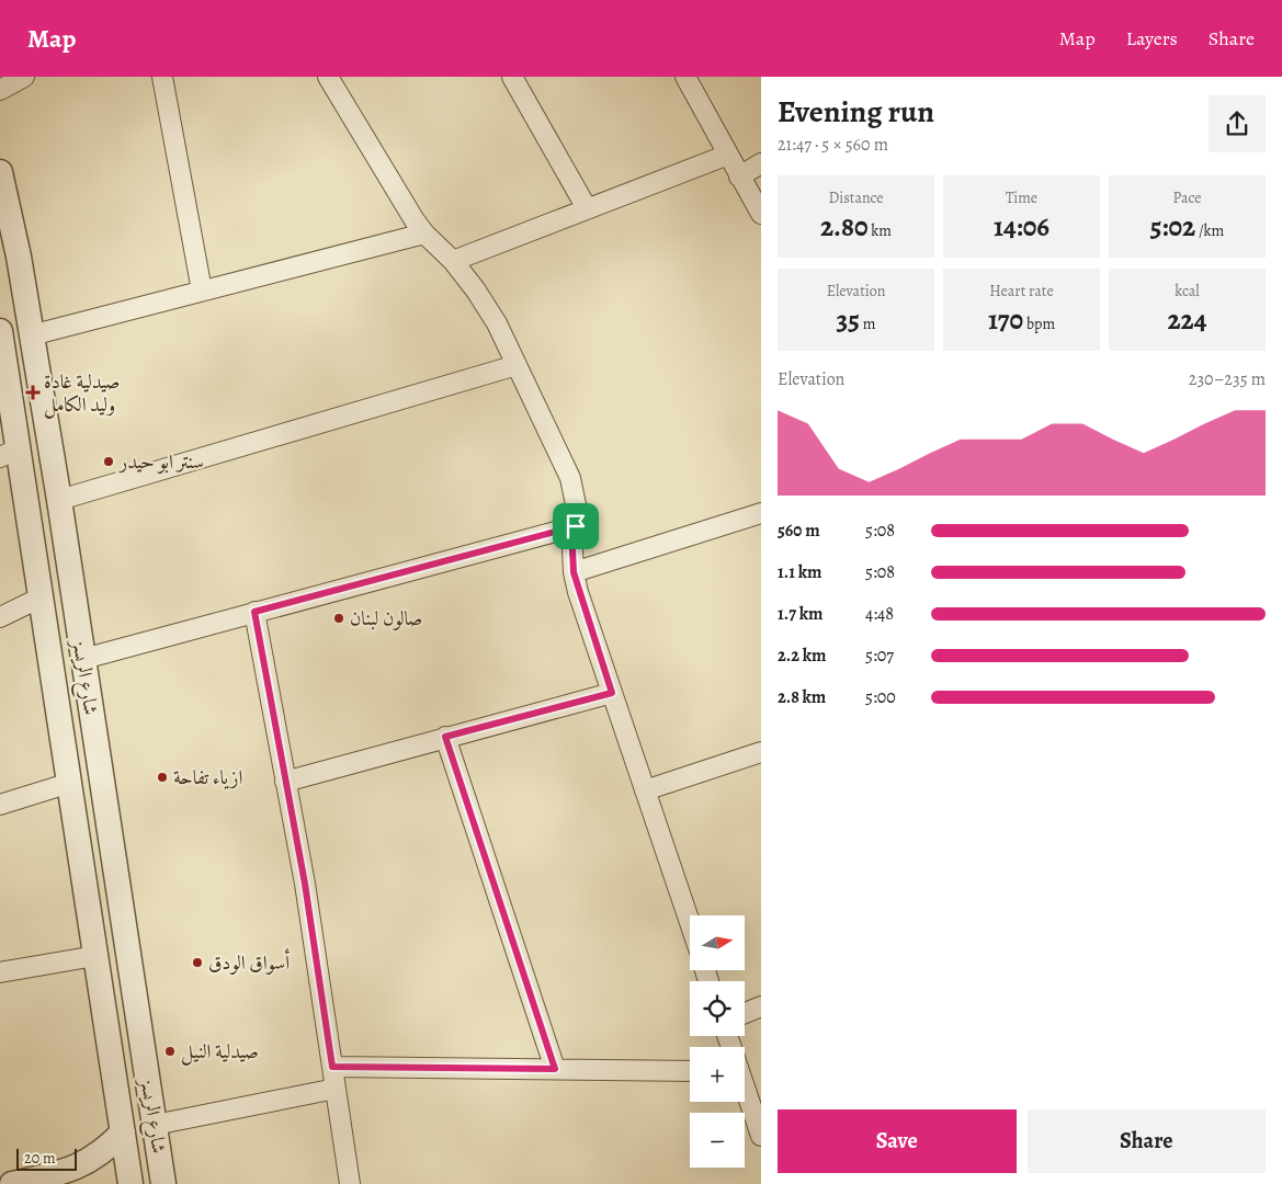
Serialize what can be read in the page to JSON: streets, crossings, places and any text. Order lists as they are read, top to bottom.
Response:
{
  "streets": {
    "street": ["شارع الريسز"]
  },
  "places": {
    "health": ["صيدلية غادة وليد الكامل"],
    "other": [
      "سنتر ابو حيدر",
      "صالون لبنان",
      "ازياء تفاحة",
      "أسواق الودق",
      "صيدلية النيل"
    ]
  },
  "scale_bar": "20 m",
  "north": "right",
  "page": {
    "header": "Map",
    "nav": ["Map", "Layers", "Share"],
    "heading": ["Evening run", "21:47 · 5 × 560 m"],
    "stats": [
      ["Distance", "2.80 km"],
      ["Time", "14:06"],
      ["Pace", "5:02 /km"],
      ["Elevation", "35 m"],
      ["Heart rate", "170 bpm"],
      ["kcal", "224"]
    ],
    "chart": ["Elevation", "230–235 m"],
    "list": [
      {
        "name": "560 m",
        "note": "5:08"
      },
      {
        "name": "1.1 km",
        "note": "5:08"
      },
      {
        "name": "1.7 km",
        "note": "4:48"
      },
      {
        "name": "2.2 km",
        "note": "5:07"
      },
      {
        "name": "2.8 km",
        "note": "5:00"
      }
    ],
    "map_buttons": ["+", "−"],
    "buttons": ["Save", "Share"],
    "scale": "20 m"
  }
}
